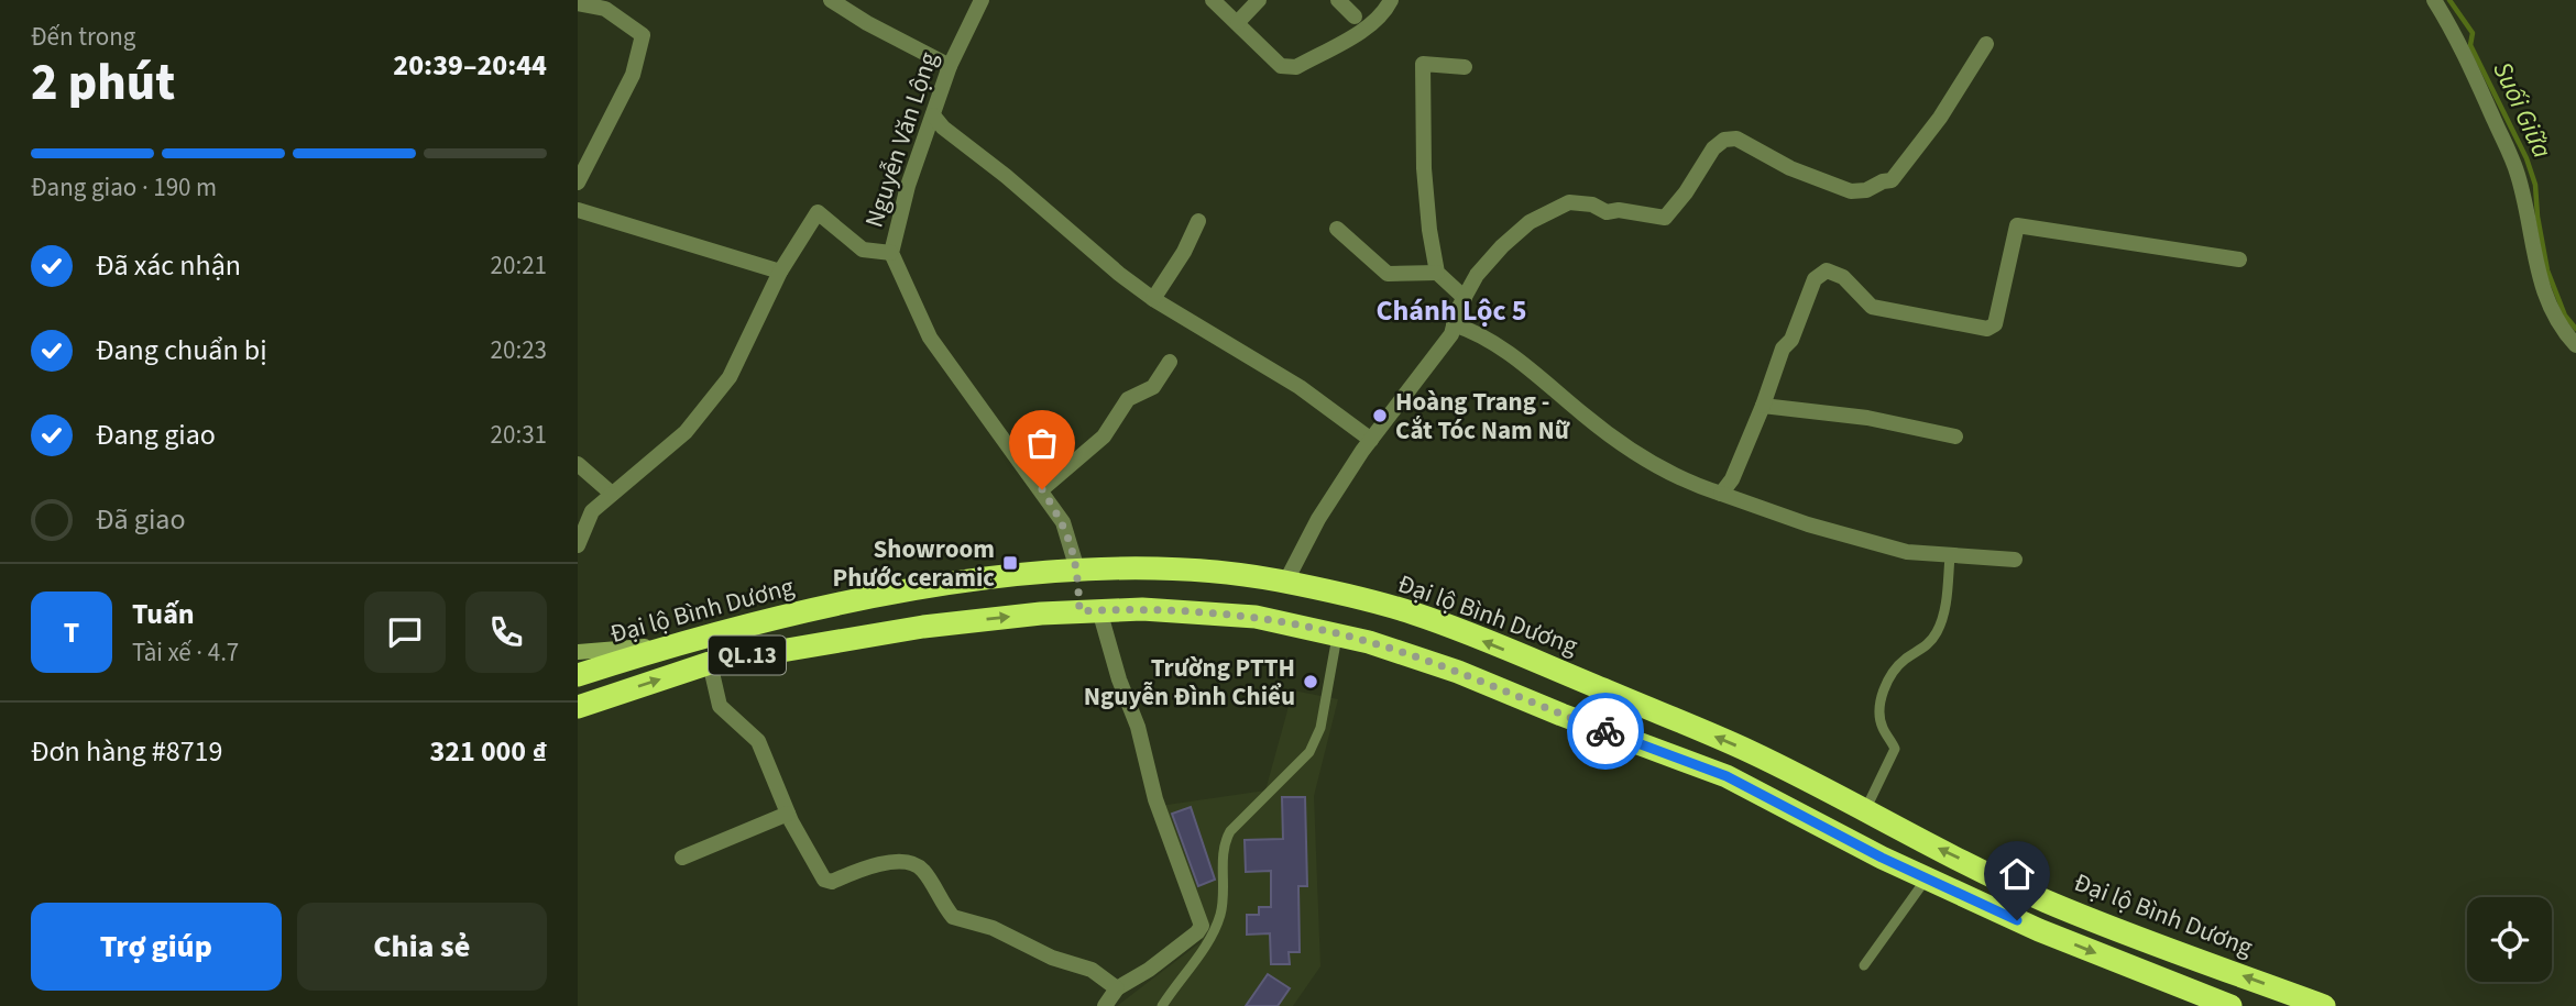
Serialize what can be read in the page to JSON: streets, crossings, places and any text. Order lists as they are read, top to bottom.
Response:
{
  "streets": {
    "highway": ["Đại lộ Bình Dương", "QL.13"],
    "street": ["Nguyễn Văn Lộng"]
  },
  "crossings": [
    ["Nguyễn Văn Lộng", "Đại lộ Bình Dương"]
  ],
  "districts": ["Chánh Lộc 5"],
  "water": ["Suối Giữa"],
  "places": {
    "other": ["Hoàng Trang - Cắt Tóc Nam Nữ", "Trường PTTH Nguyễn Đình Chiểu"],
    "transit": ["Showroom Phước ceramic"]
  },
  "page": {
    "heading": ["2 phút", "Đến trong", "20:39–20:44"],
    "panel": [
      "Tuấn",
      "Tài xế · 4.7",
      "Đơn hàng #8719",
      "321 000 ₫"
    ],
    "bar": "Đang giao · 190 m",
    "list": [
      ["Đã xác nhận", "20:21"],
      ["Đang chuẩn bị", "20:23"],
      ["Đang giao", "20:31"],
      "Đã giao"
    ],
    "round": "T",
    "buttons": ["Trợ giúp", "Chia sẻ"]
  }
}
